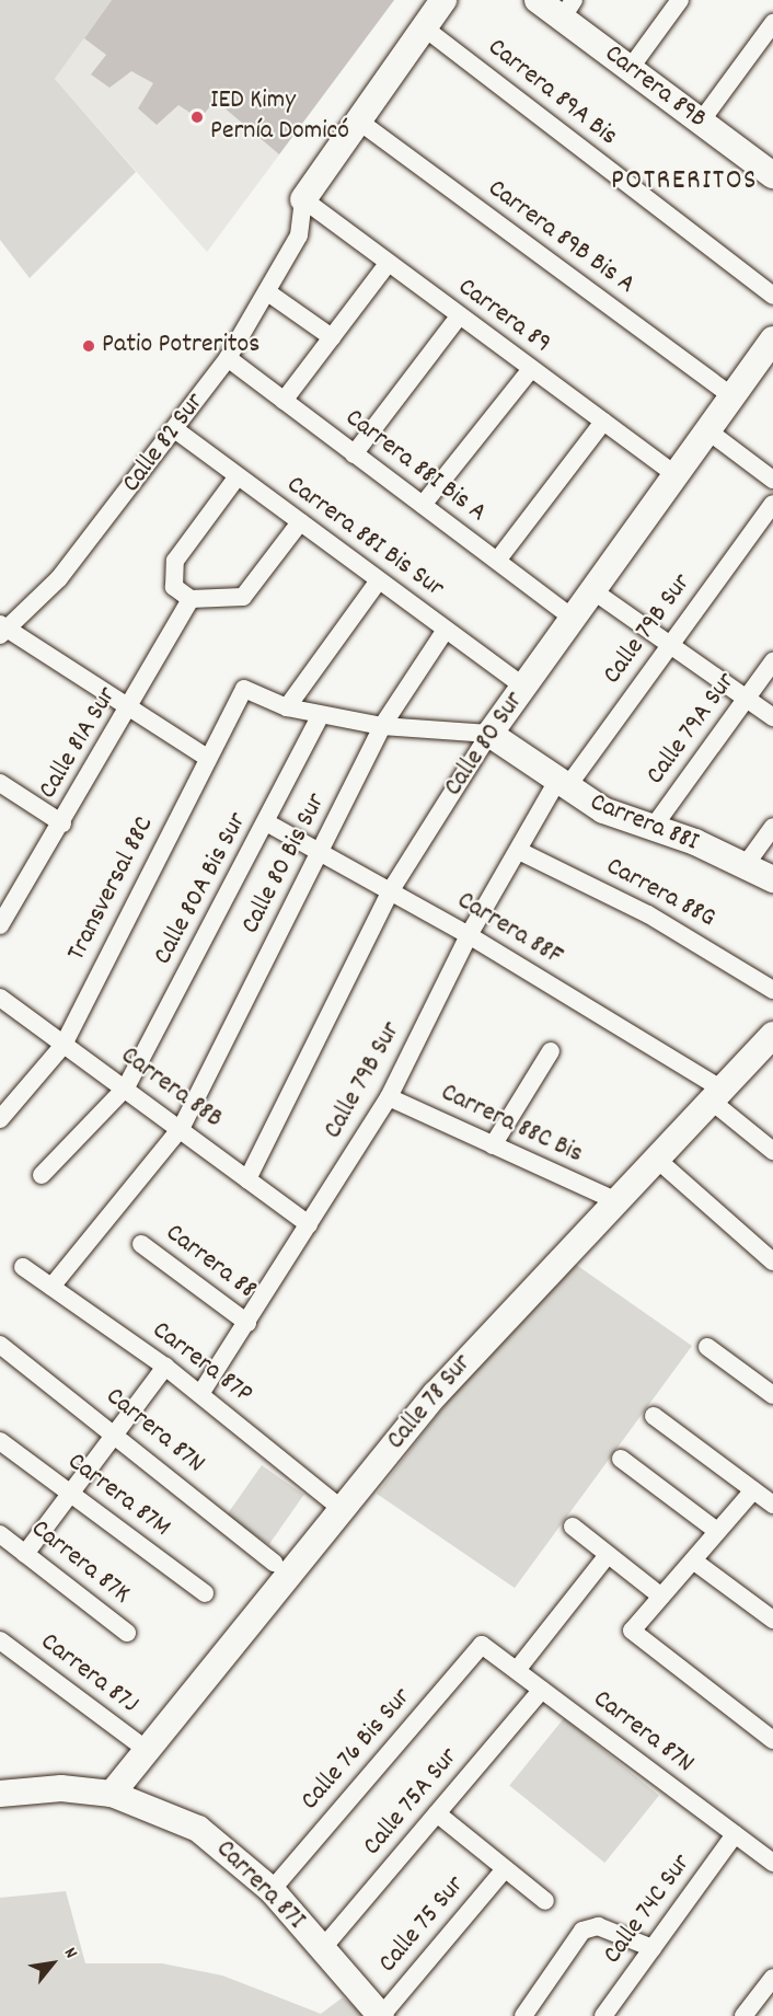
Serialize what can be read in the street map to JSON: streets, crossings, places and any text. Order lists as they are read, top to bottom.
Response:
{
  "streets": {
    "street": [
      "Carrera 89B",
      "Carrera 89A Bis",
      "Carrera 89B Bis A",
      "Carrera 89",
      "Calle 82 Sur",
      "Carrera 88I Bis A",
      "Carrera 88I Bis Sur",
      "Calle 79B Sur",
      "Calle 79A Sur",
      "Calle 81A Sur",
      "Calle 80 Sur",
      "Carrera 88I",
      "Calle 80 Bis Sur",
      "Transversal 88C",
      "Calle 80A Bis Sur",
      "Carrera 88G",
      "Carrera 88F",
      "Carrera 88B",
      "Carrera 88C Bis",
      "Carrera 88",
      "Carrera 87P",
      "Calle 78 Sur",
      "Carrera 87N",
      "Carrera 87M",
      "Carrera 87K",
      "Carrera 87J",
      "Calle 76 Bis Sur",
      "Calle 75A Sur",
      "Carrera 87I",
      "Calle 74C Sur",
      "Calle 75 Sur"
    ]
  },
  "crossings": [
    ["Carrera 89A Bis", "Calle 82 Sur"],
    ["Carrera 89B Bis A", "Calle 82 Sur"],
    ["Carrera 89B Bis A", "Calle 80 Sur"],
    ["Carrera 89", "Calle 82 Sur"],
    ["Carrera 89", "Calle 80 Sur"],
    ["Calle 82 Sur", "Carrera 88I Bis A"],
    ["Calle 82 Sur", "Carrera 88I Bis Sur"],
    ["Carrera 88I Bis A", "Calle 80 Sur"],
    ["Carrera 88I Bis Sur", "Calle 80 Sur"],
    ["Carrera 88I Bis Sur", "Calle 80 Bis Sur"],
    ["Calle 79B Sur", "Carrera 88I"],
    ["Calle 79B Sur", "Carrera 88G"],
    ["Calle 79B Sur", "Carrera 88F"],
    ["Calle 79B Sur", "Carrera 88B"],
    ["Calle 79B Sur", "Carrera 88C Bis"],
    ["Calle 79B Sur", "Carrera 88"],
    ["Calle 79B Sur", "Carrera 87P"],
    ["Calle 79A Sur", "Carrera 88I"],
    ["Calle 80 Sur", "Carrera 88I"],
    ["Calle 80 Sur", "Carrera 88F"],
    ["Calle 80 Sur", "Carrera 88B"],
    ["Calle 80 Bis Sur", "Carrera 88F"],
    ["Calle 80 Bis Sur", "Carrera 88B"],
    ["Calle 80 Bis Sur", "Carrera 87P"],
    ["Transversal 88C", "Carrera 88B"],
    ["Calle 80A Bis Sur", "Carrera 88F"],
    ["Calle 80A Bis Sur", "Carrera 88B"],
    ["Carrera 88F", "Calle 78 Sur"],
    ["Carrera 88C Bis", "Calle 78 Sur"],
    ["Carrera 87P", "Calle 78 Sur"],
    ["Calle 78 Sur", "Carrera 87J"],
    ["Calle 78 Sur", "Carrera 87I"],
    ["Carrera 87N", "Calle 76 Bis Sur"],
    ["Carrera 87N", "Calle 75A Sur"],
    ["Carrera 87N", "Calle 74C Sur"],
    ["Calle 76 Bis Sur", "Carrera 87I"],
    ["Calle 75A Sur", "Carrera 87I"],
    ["Carrera 87I", "Calle 75 Sur"]
  ],
  "districts": ["POTRERITOS"],
  "places": ["IED Kimy Pernía Domicó", "Patio Potreritos"],
  "north": "top right"
}
